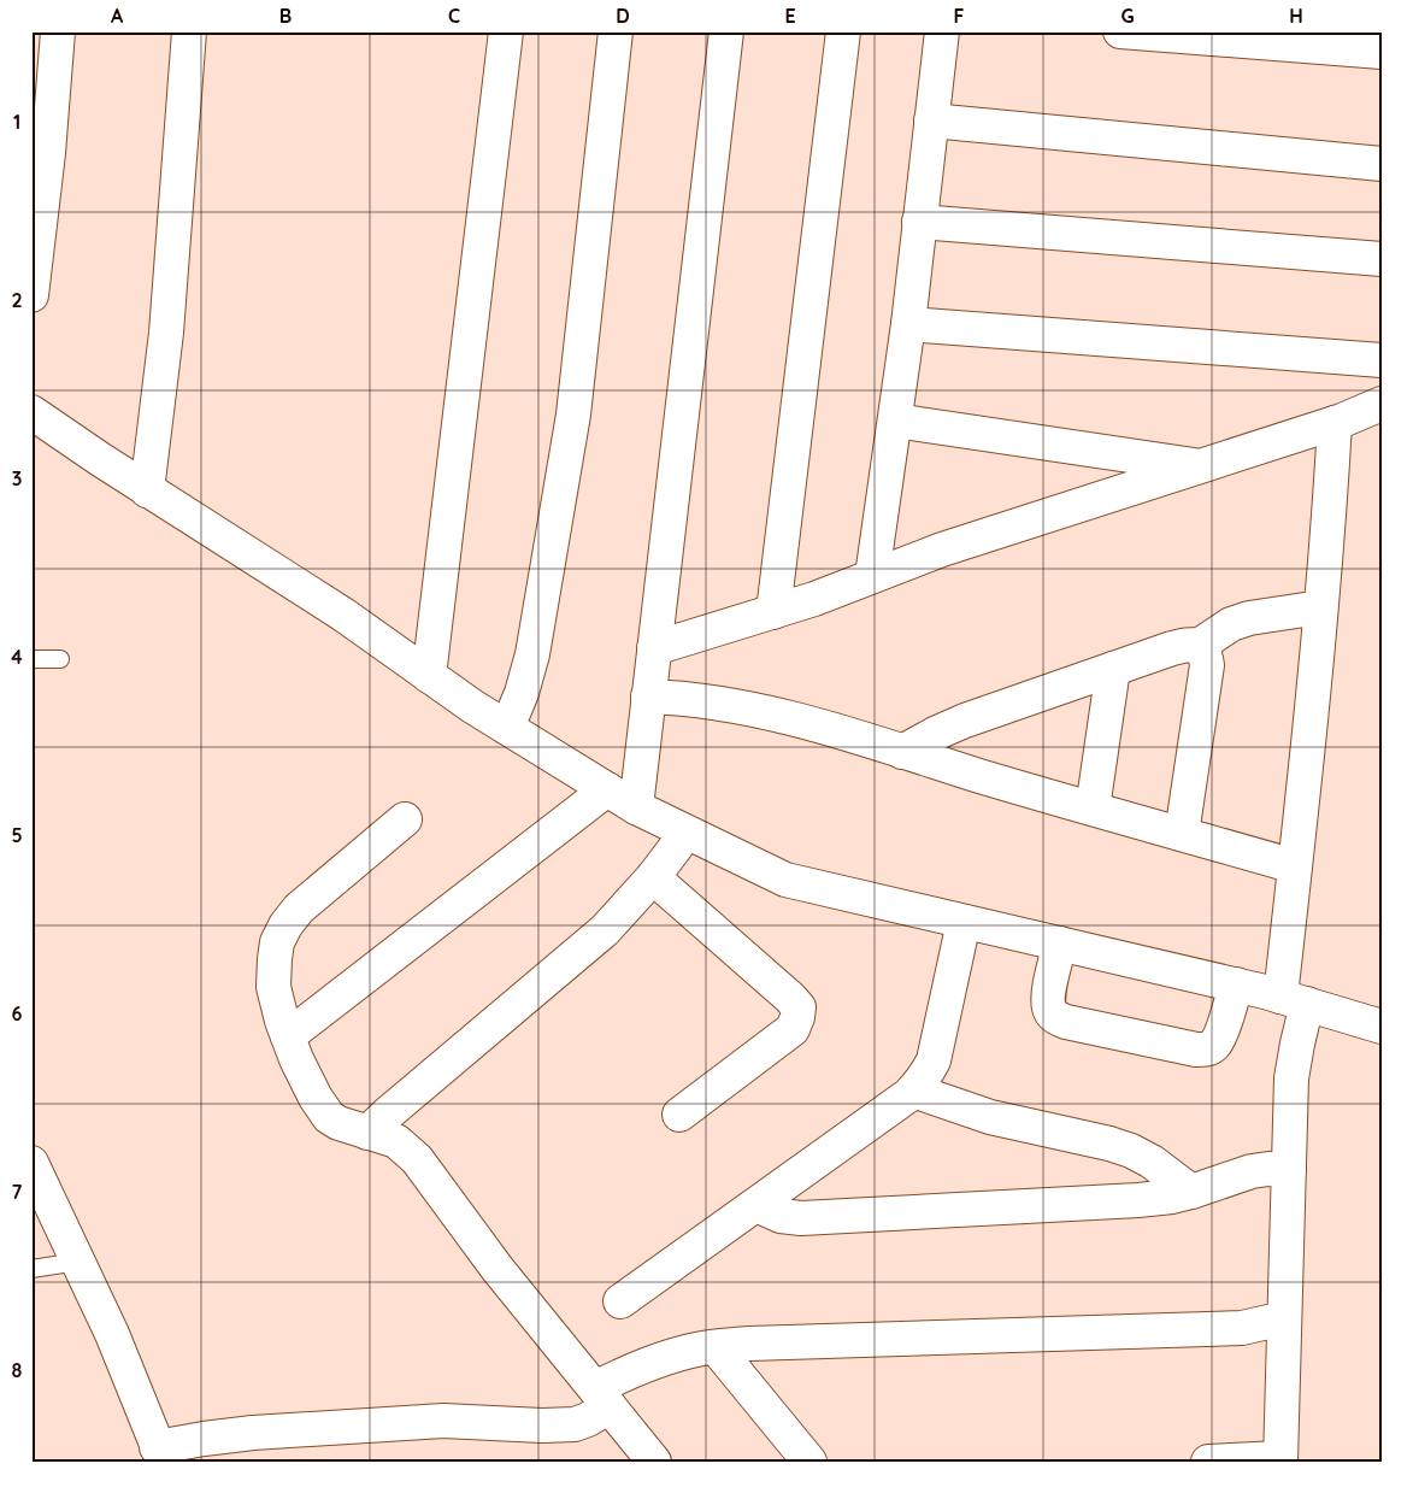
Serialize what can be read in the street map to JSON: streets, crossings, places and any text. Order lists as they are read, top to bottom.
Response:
{
  "grid": {
    "columns": [
      "A",
      "B",
      "C",
      "D",
      "E",
      "F",
      "G",
      "H"
    ],
    "rows": [
      "1",
      "2",
      "3",
      "4",
      "5",
      "6",
      "7",
      "8"
    ]
  }
}
